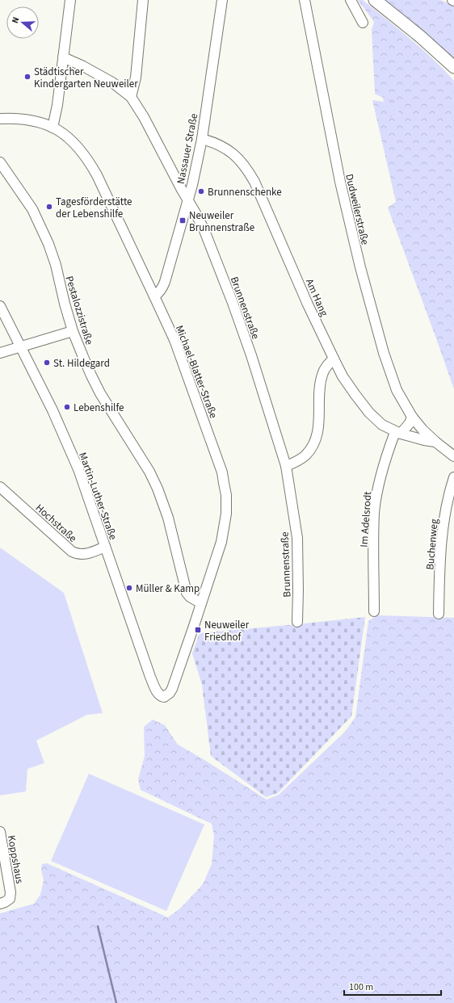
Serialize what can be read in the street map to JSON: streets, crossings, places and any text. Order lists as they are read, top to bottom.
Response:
{
  "streets": {
    "street": [
      "Nassauer Straße",
      "Dudweilerstraße",
      "Am Hang",
      "Brunnenstraße",
      "Pestalozzistraße",
      "Michael-Blatter-Straße",
      "Martin-Luther-Straße",
      "Im Adelsrodt",
      "Hochstraße",
      "Buchenweg",
      "Koppshaus"
    ]
  },
  "crossings": [
    ["Nassauer Straße", "Am Hang"],
    ["Nassauer Straße", "Brunnenstraße"],
    ["Nassauer Straße", "Michael-Blatter-Straße"],
    ["Dudweilerstraße", "Am Hang"],
    ["Am Hang", "Im Adelsrodt"],
    ["Pestalozzistraße", "Michael-Blatter-Straße"],
    ["Michael-Blatter-Straße", "Martin-Luther-Straße"],
    ["Martin-Luther-Straße", "Hochstraße"]
  ],
  "places": {
    "other": [
      "Städtischer Kindergarten Neuweiler",
      "Brunnenschenke",
      "Tagesförderstätte der Lebenshilfe",
      "St. Hildegard",
      "Lebenshilfe",
      "Müller & Kamp"
    ],
    "transit": ["Neuweiler Brunnenstraße", "Neuweiler Friedhof"]
  },
  "scale_bar": "100 m",
  "north": "left"
}
